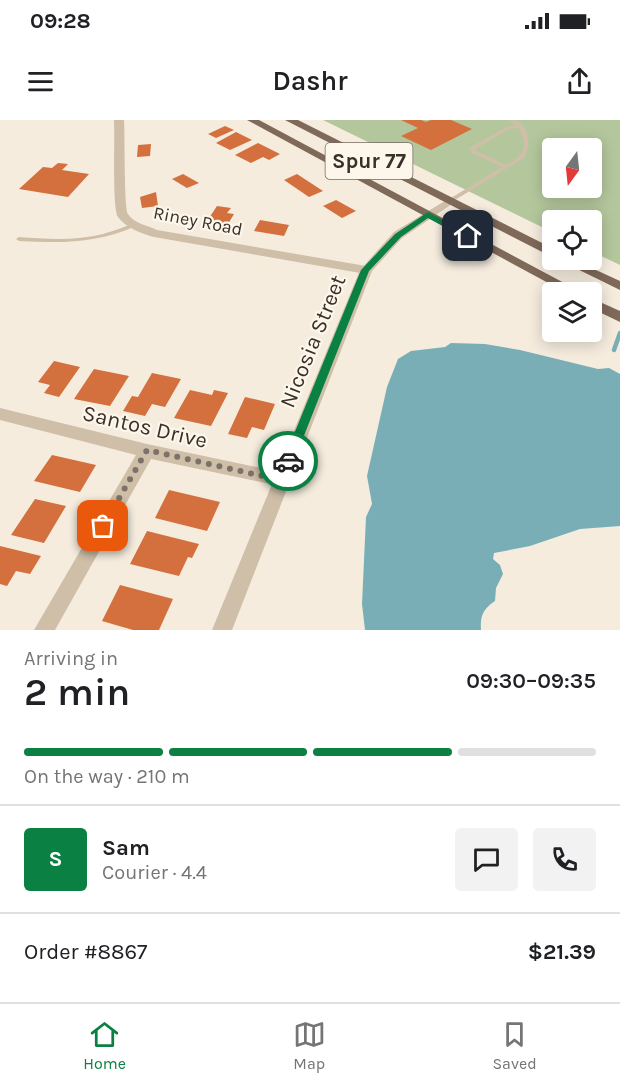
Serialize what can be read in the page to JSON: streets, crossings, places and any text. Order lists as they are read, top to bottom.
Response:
{
  "streets": {
    "main road": ["Spur 77"],
    "street": ["Riney Road", "Nicosia Street", "Santos Drive"]
  },
  "crossings": [
    ["Spur 77", "Nicosia Street"],
    ["Riney Road", "Nicosia Street"],
    ["Nicosia Street", "Santos Drive"]
  ],
  "north": "bottom",
  "page": {
    "status": "09:28",
    "header": "Dashr",
    "heading": ["2 min", "Arriving in", "09:30–09:35"],
    "panel": [
      "Sam",
      "Courier · 4.4",
      "Order #8867",
      "$21.39"
    ],
    "bar": "On the way · 210 m",
    "round": "S",
    "tabs": ["Home", "Map", "Saved"]
  }
}
